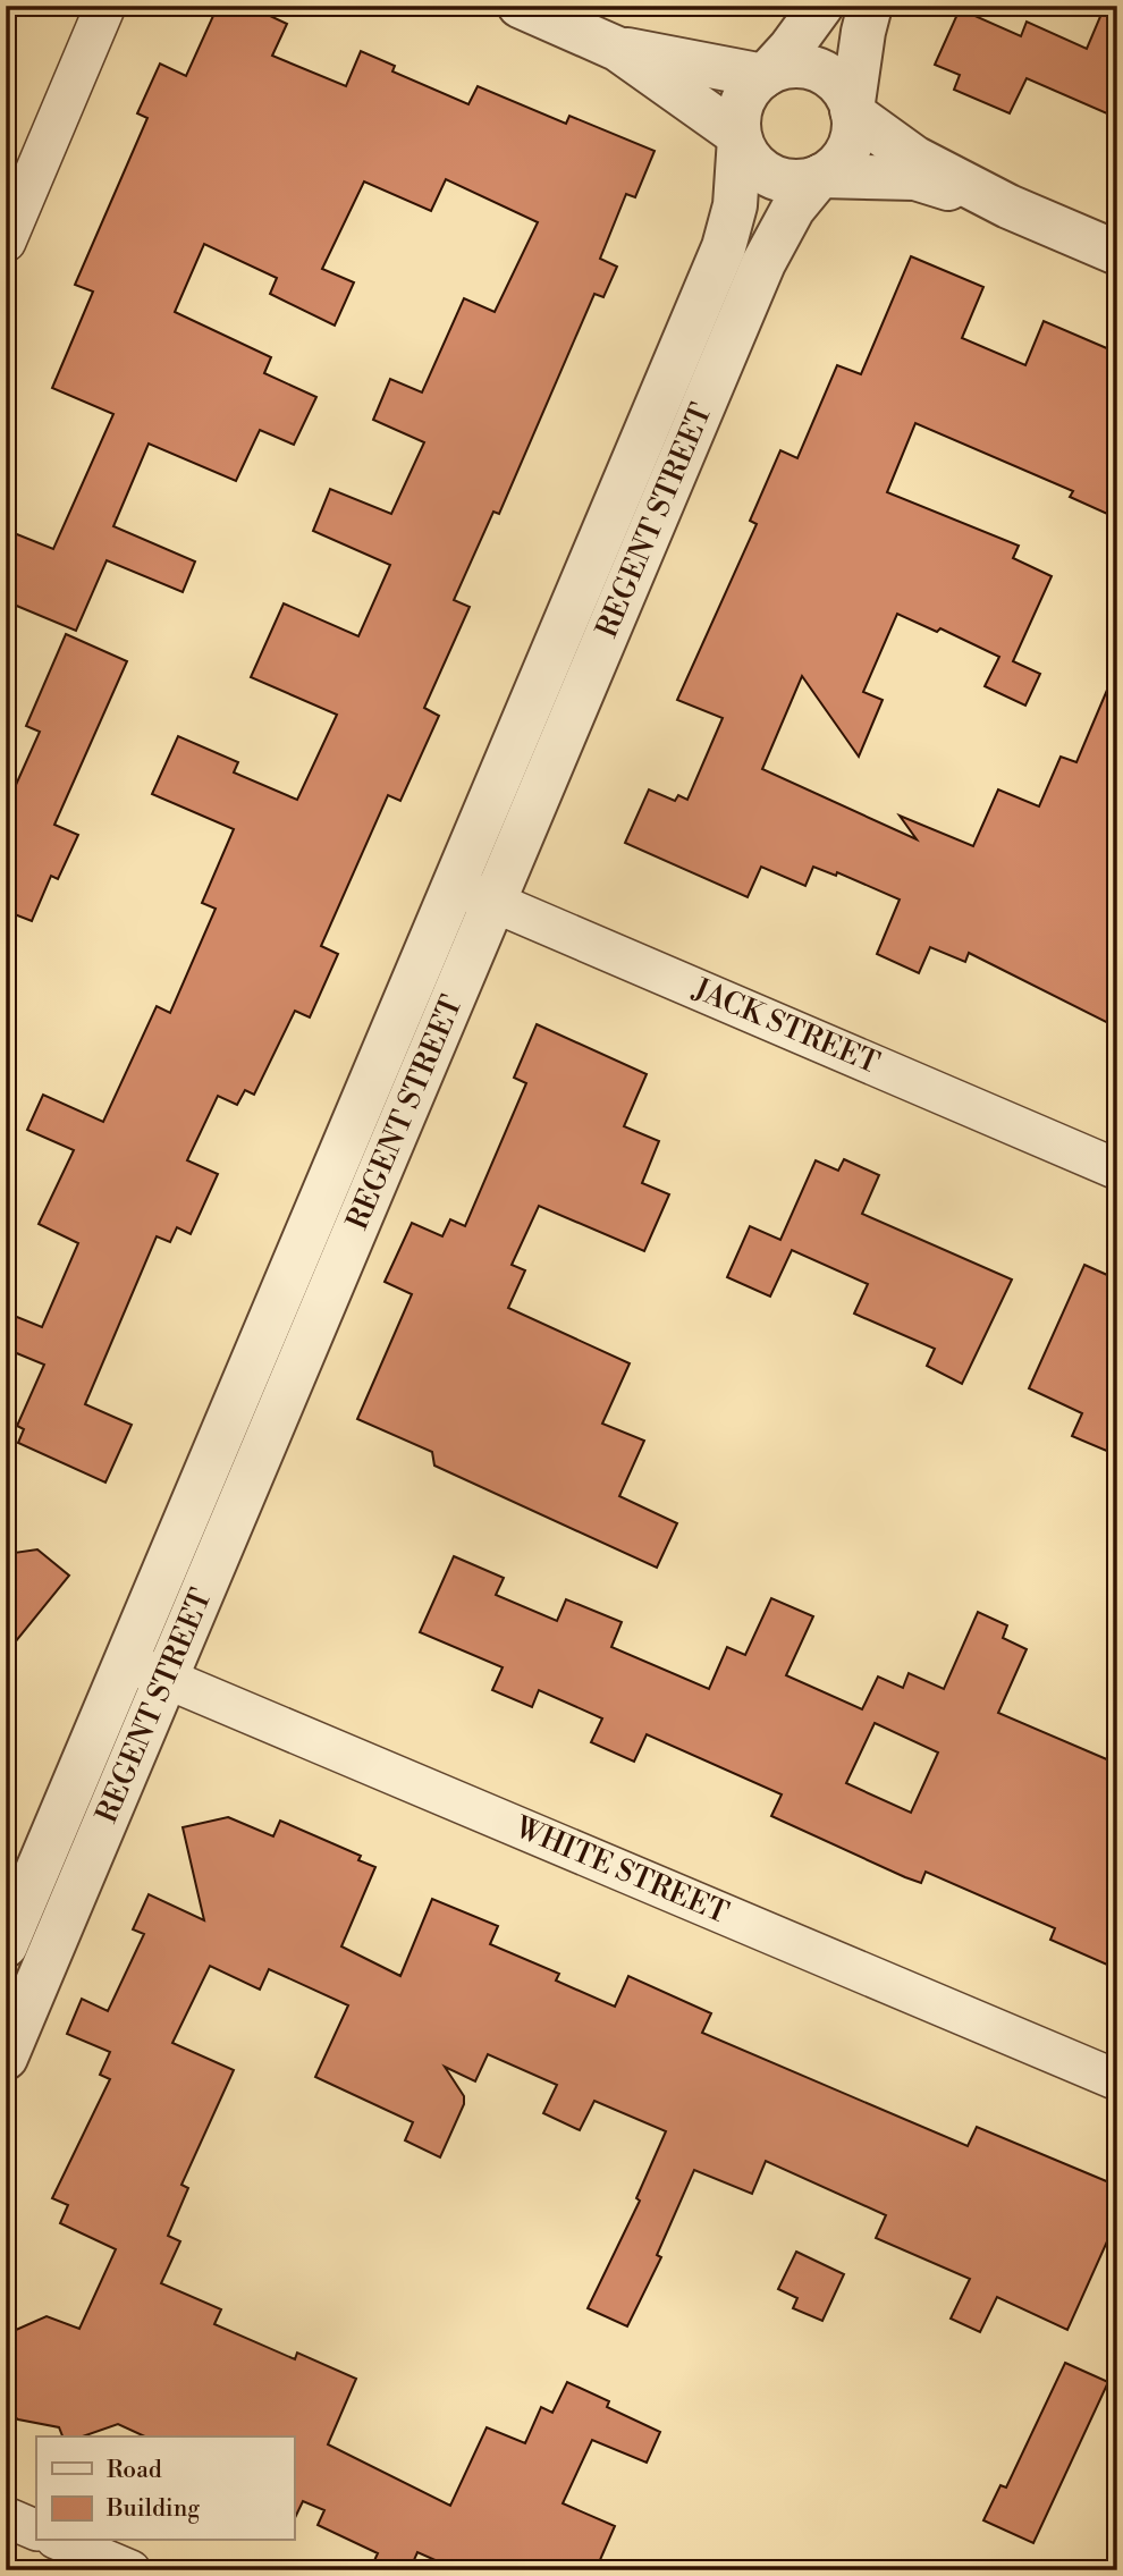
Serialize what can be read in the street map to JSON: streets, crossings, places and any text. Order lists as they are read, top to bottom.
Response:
{
  "streets": {
    "street": ["REGENT STREET", "JACK STREET", "WHITE STREET"]
  },
  "crossings": [
    ["REGENT STREET", "JACK STREET"],
    ["REGENT STREET", "WHITE STREET"]
  ],
  "legend": ["Road", "Building"]
}
